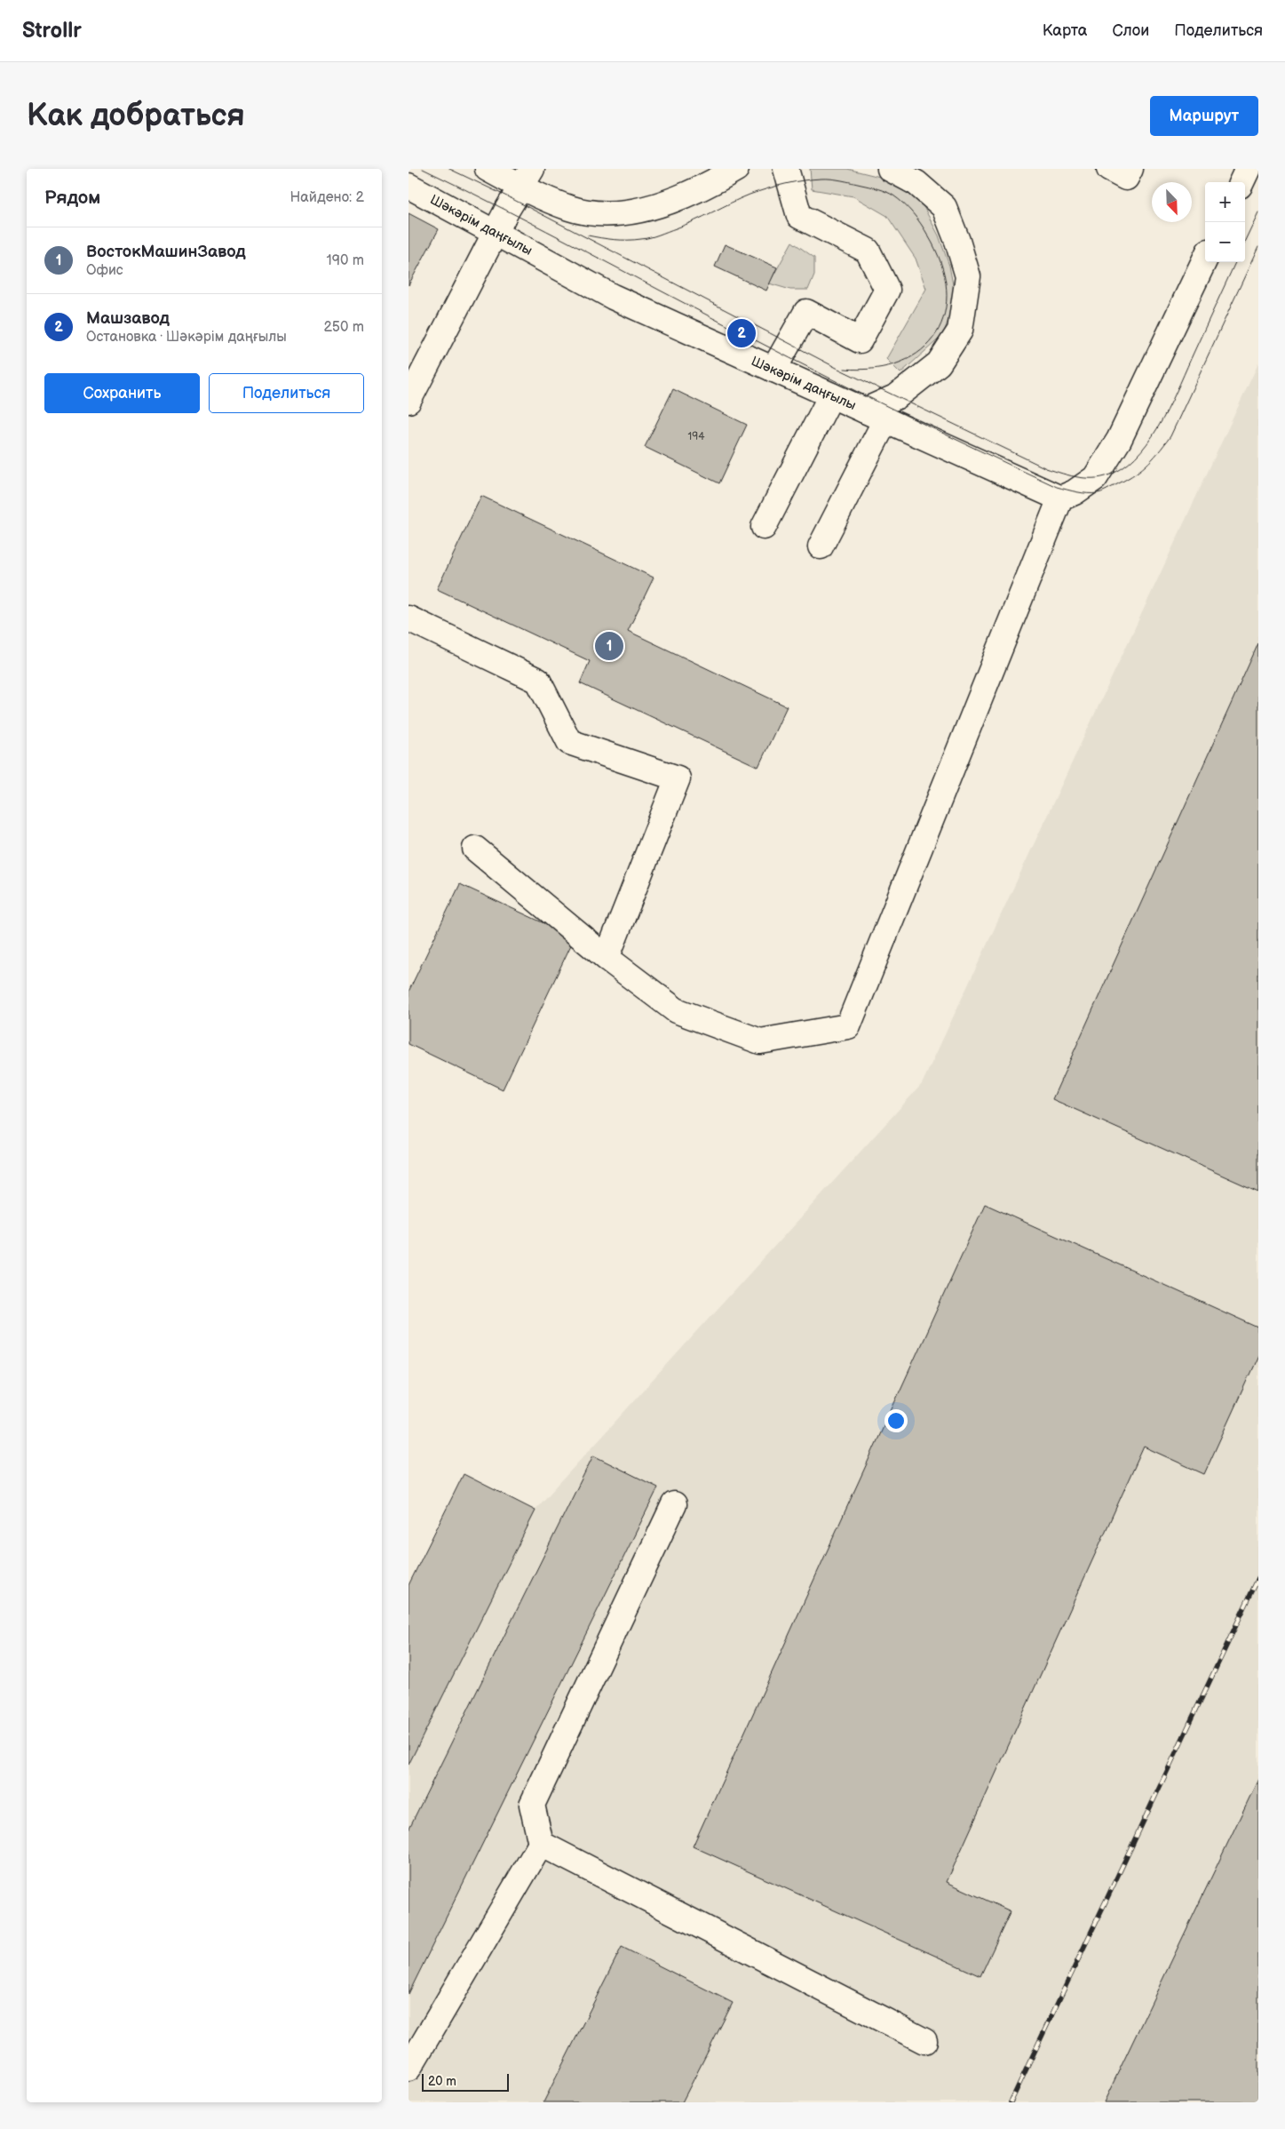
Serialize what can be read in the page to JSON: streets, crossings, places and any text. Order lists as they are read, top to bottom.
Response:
{
  "streets": {
    "street": ["Шәкәрім даңғылы"]
  },
  "house_numbers": ["194"],
  "scale_bar": "20 m",
  "north": "bottom right",
  "page": {
    "header": "Strollr",
    "nav": ["Карта", "Слои", "Поделиться"],
    "buttons": [
      "Маршрут",
      ["Сохранить", "Поделиться"]
    ],
    "title": "Как добраться",
    "heading": ["Рядом", "Найдено: 2"],
    "map_buttons": ["+", "−"],
    "list": [
      {
        "mark": "1",
        "name": "ВостокМашинЗавод",
        "note": "Офис",
        "value": "190 m"
      },
      {
        "mark": "2",
        "name": "Машзавод",
        "note": "Остановка · Шәкәрім даңғылы",
        "value": "250 m"
      }
    ],
    "pins": ["2", "1"],
    "scale": "20 m"
  }
}
